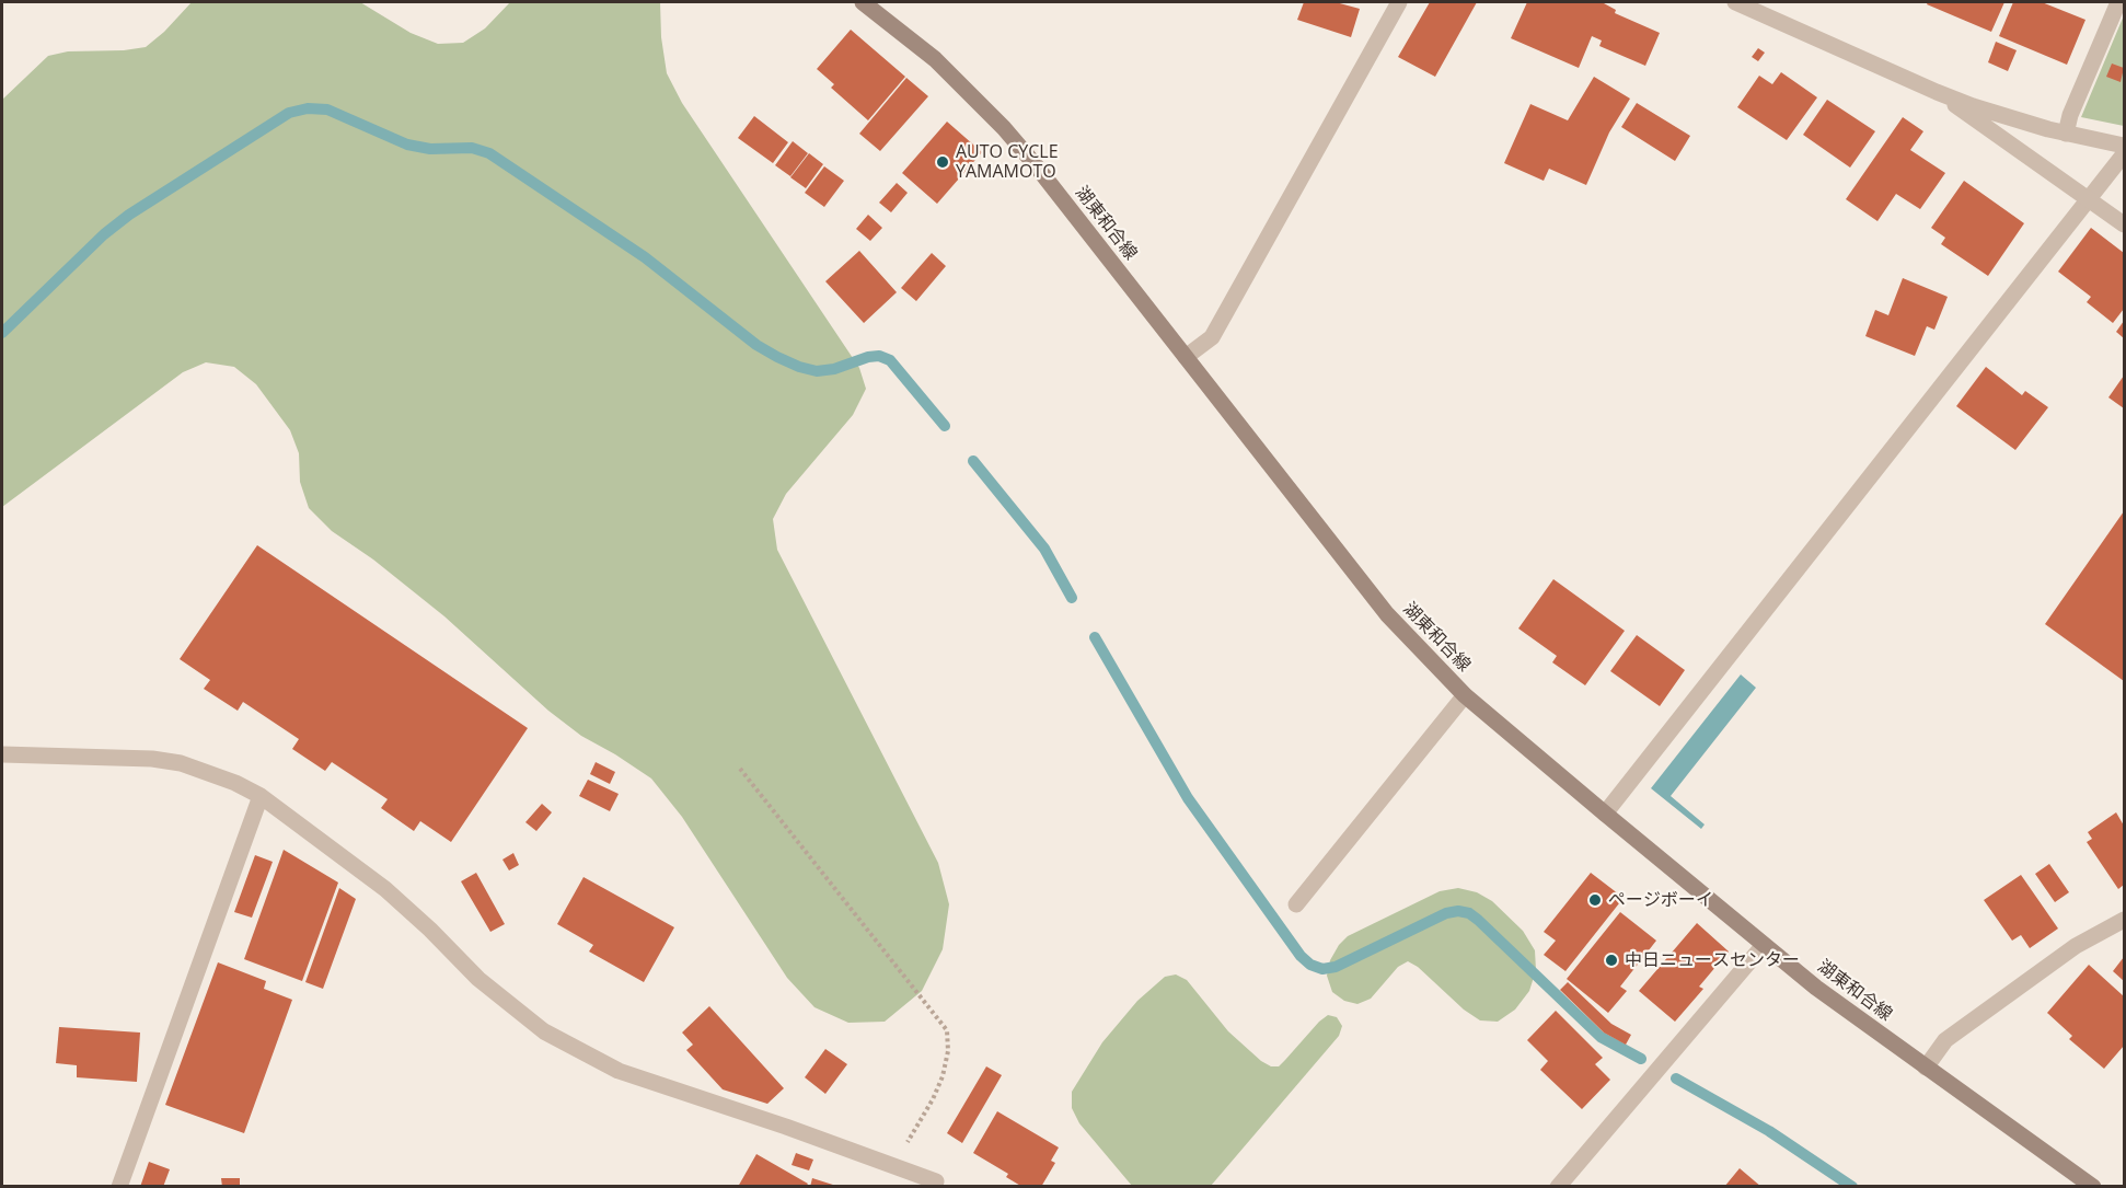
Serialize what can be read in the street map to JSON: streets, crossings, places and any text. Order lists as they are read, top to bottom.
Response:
{
  "streets": {
    "main road": ["湖東和合線"]
  },
  "places": ["AUTO CYCLE YAMAMOTO", "ページボーイ", "中日ニュースセンター"]
}
